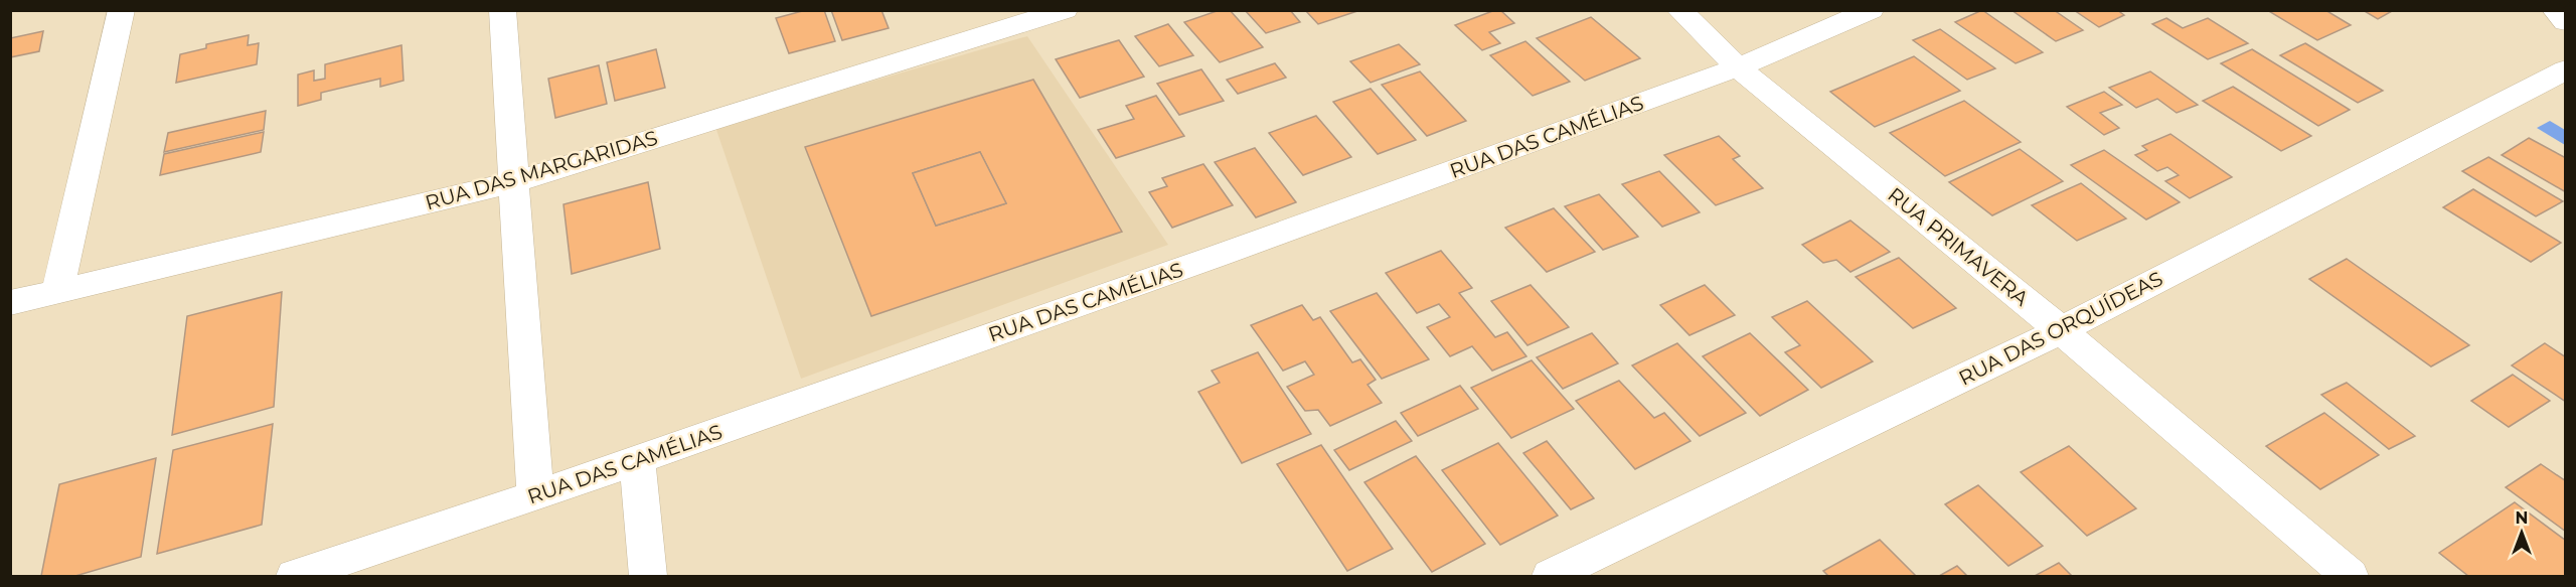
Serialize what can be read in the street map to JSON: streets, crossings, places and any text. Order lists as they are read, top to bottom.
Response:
{
  "streets": {
    "street": [
      "RUA DAS CAMÉLIAS",
      "RUA DAS MARGARIDAS",
      "RUA PRIMAVERA",
      "RUA DAS ORQUÍDEAS"
    ]
  },
  "crossings": [
    ["RUA DAS CAMÉLIAS", "RUA PRIMAVERA"],
    ["RUA PRIMAVERA", "RUA DAS ORQUÍDEAS"]
  ],
  "north": "top"
}
